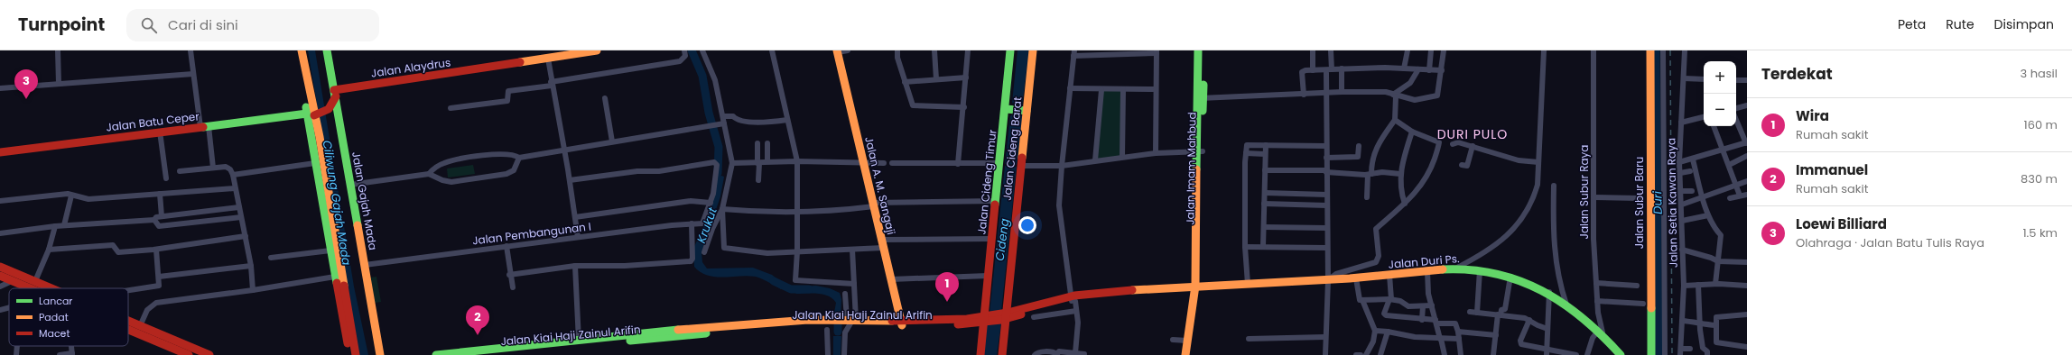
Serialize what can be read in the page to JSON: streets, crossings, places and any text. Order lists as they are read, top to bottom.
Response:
{
  "streets": {
    "main road": [
      "Jalan Alaydrus",
      "Jalan Batu Ceper",
      "Jalan Cideng Barat",
      "Jalan Imam Mahbud",
      "Jalan Cideng Timur",
      "Jalan A. M. Sangaji",
      "Jalan Gajah Mada",
      "Jalan Subur Baru",
      "Jalan Duri Ps.",
      "Jalan Kiai Haji Zainul Arifin"
    ],
    "street": ["Jalan Subur Raya", "Jalan Setia Kawan Raya", "Jalan Pembangunan I"]
  },
  "crossings": [
    ["Jalan Alaydrus", "Jalan Batu Ceper"],
    ["Jalan Alaydrus", "Jalan Gajah Mada"],
    ["Jalan Batu Ceper", "Jalan Gajah Mada"],
    ["Jalan Imam Mahbud", "Jalan Duri Ps."],
    ["Jalan Cideng Timur", "Jalan Kiai Haji Zainul Arifin"],
    ["Jalan A. M. Sangaji", "Jalan Kiai Haji Zainul Arifin"],
    ["Jalan Subur Raya", "Jalan Duri Ps."],
    ["Jalan Gajah Mada", "Jalan Pembangunan I"]
  ],
  "districts": ["DURI PULO"],
  "water": [
    "Ciliwung Gajah Mada",
    "Duri",
    "Krukut",
    "Cideng"
  ],
  "legend": ["Lancar", "Padat", "Macet"],
  "page": {
    "header": "Turnpoint",
    "search": "Cari di sini",
    "nav": ["Peta", "Rute", "Disimpan"],
    "heading": ["Terdekat", "3 hasil"],
    "map_buttons": ["+", "−"],
    "pins": ["3", "1", "2"],
    "list": [
      {
        "mark": "1",
        "name": "Wira",
        "note": "Rumah sakit",
        "value": "160 m"
      },
      {
        "mark": "2",
        "name": "Immanuel",
        "note": "Rumah sakit",
        "value": "830 m"
      },
      {
        "mark": "3",
        "name": "Loewi Billiard",
        "note": "Olahraga · Jalan Batu Tulis Raya",
        "value": "1.5 km"
      }
    ]
  }
}
